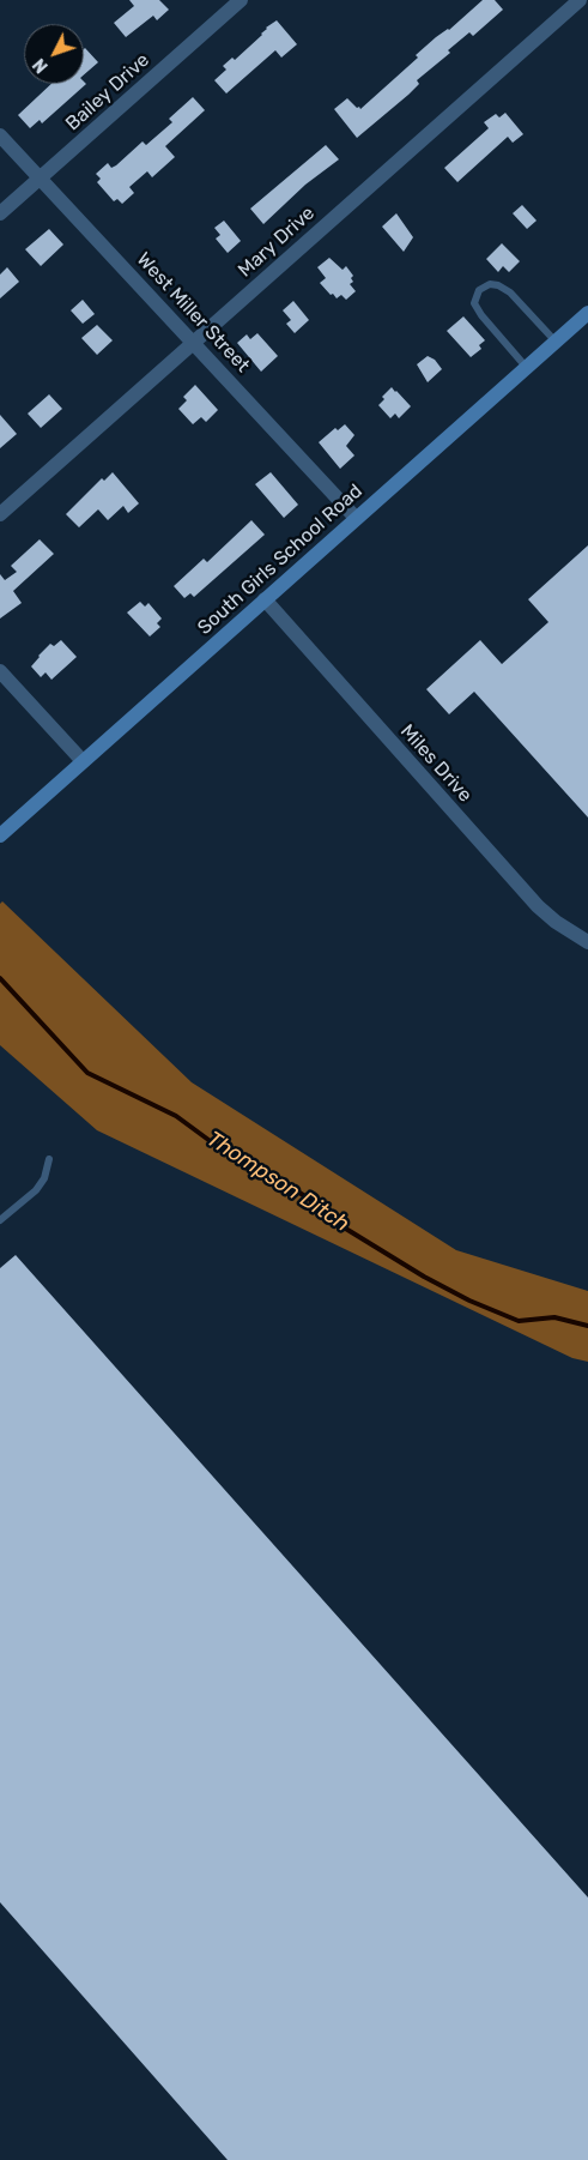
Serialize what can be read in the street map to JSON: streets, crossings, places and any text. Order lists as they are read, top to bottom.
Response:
{
  "streets": {
    "main road": ["South Girls School Road"],
    "street": [
      "Bailey Drive",
      "Mary Drive",
      "West Miller Street",
      "Miles Drive"
    ]
  },
  "crossings": [
    ["Bailey Drive", "West Miller Street"],
    ["Mary Drive", "West Miller Street"],
    ["West Miller Street", "South Girls School Road"],
    ["South Girls School Road", "Miles Drive"]
  ],
  "water": ["Thompson Ditch"],
  "north": "bottom left"
}
